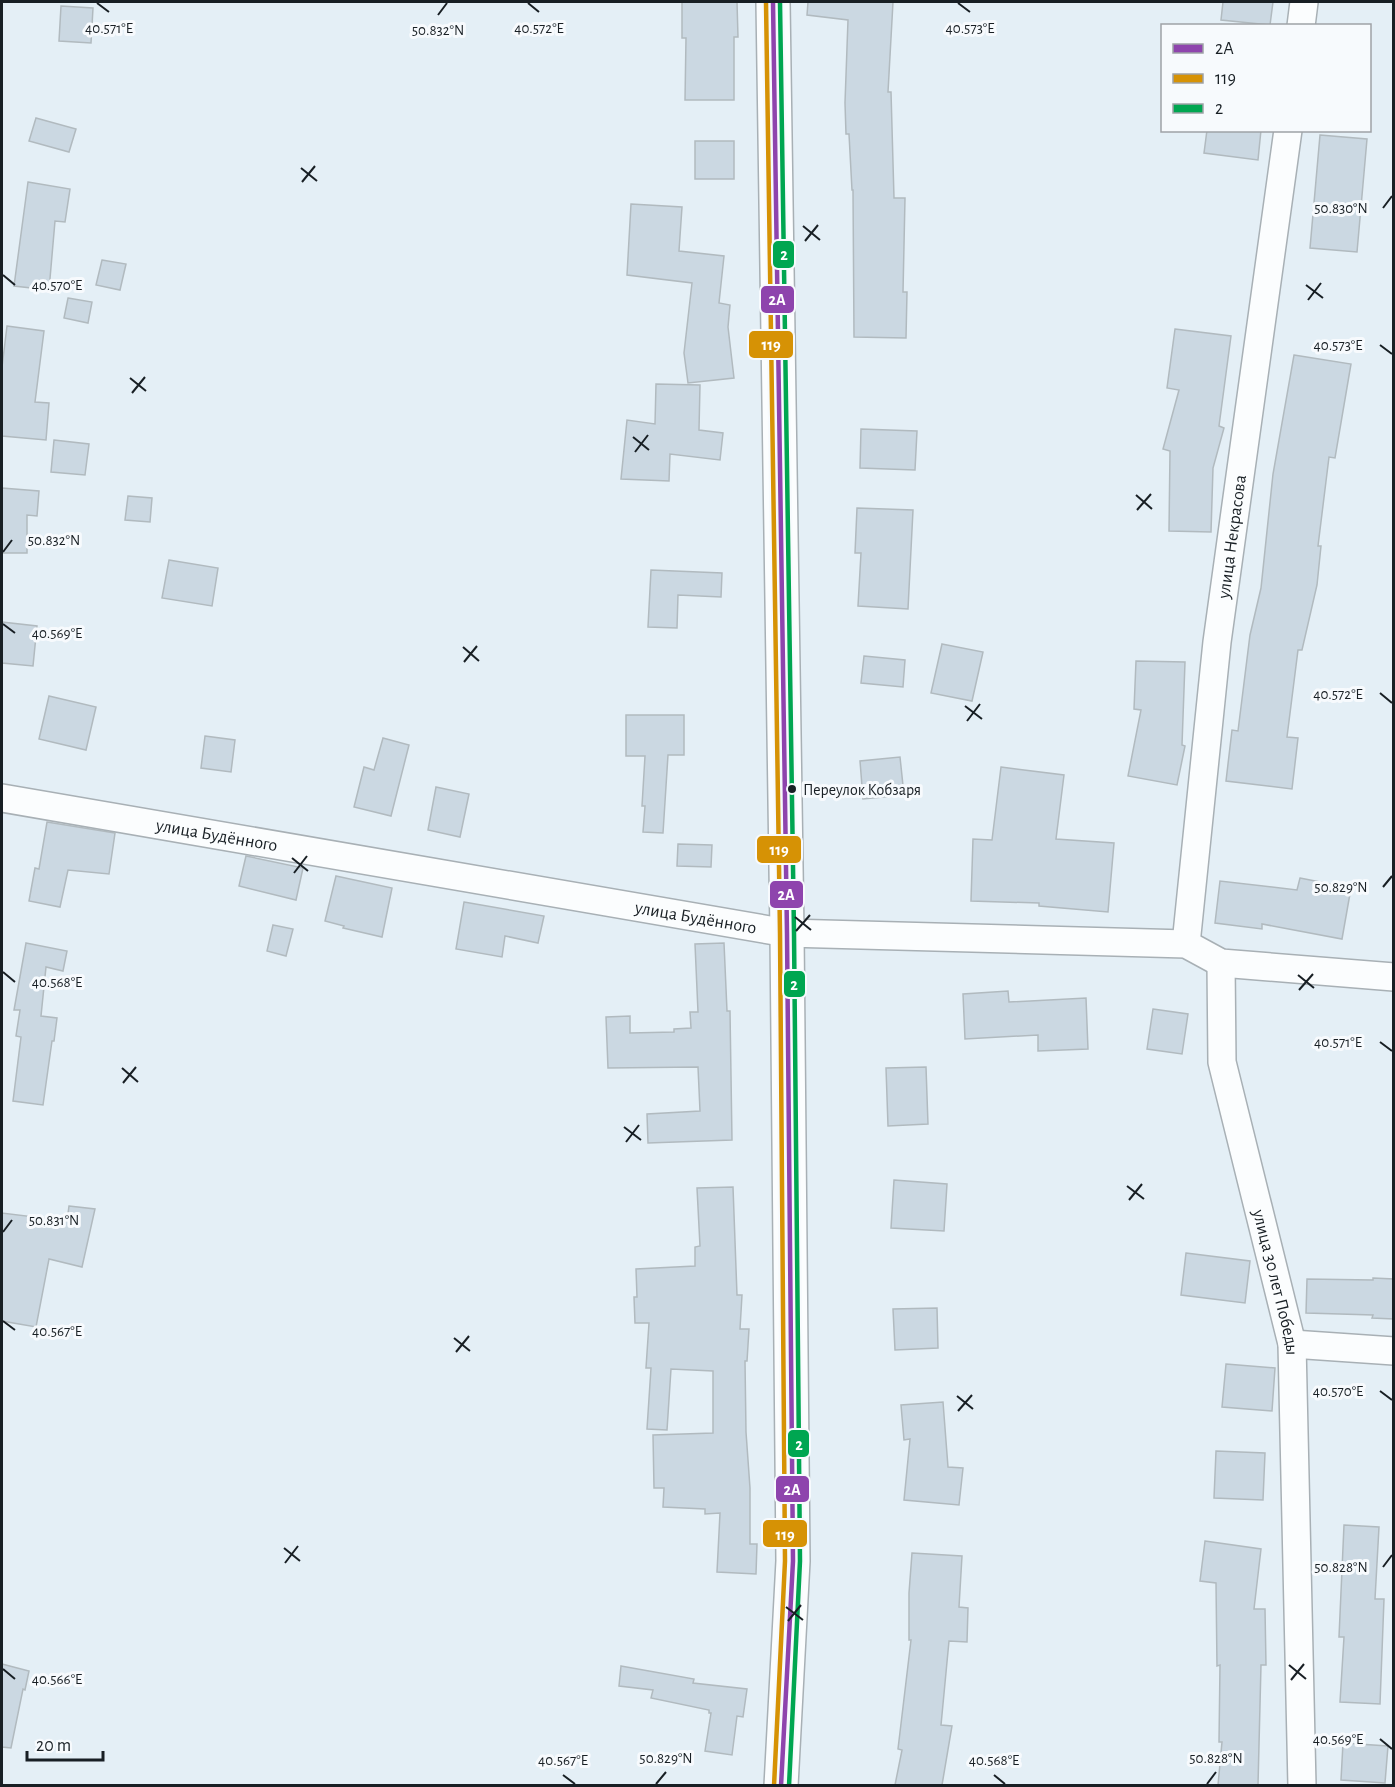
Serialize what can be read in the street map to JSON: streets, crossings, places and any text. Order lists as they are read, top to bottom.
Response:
{
  "streets": {
    "street": ["улица Некрасова", "улица Будённого", "улица 30 лет Победы"]
  },
  "crossings": [
    ["улица Некрасова", "улица Будённого"],
    ["улица Будённого", "улица 30 лет Победы"]
  ],
  "places": ["Переулок Кобзаря"],
  "lines": ["transit line 2А", "transit line 119", "transit line 2"],
  "legend": ["2А", "119", "2"],
  "scale_bar": "20 m",
  "coordinates": [
    "40.571°E",
    "40.572°E",
    "40.573°E",
    "50.832°N",
    "50.830°N",
    "40.570°E",
    "40.569°E",
    "50.829°N",
    "40.568°E",
    "50.831°N",
    "40.567°E",
    "50.828°N",
    "40.566°E"
  ]
}
